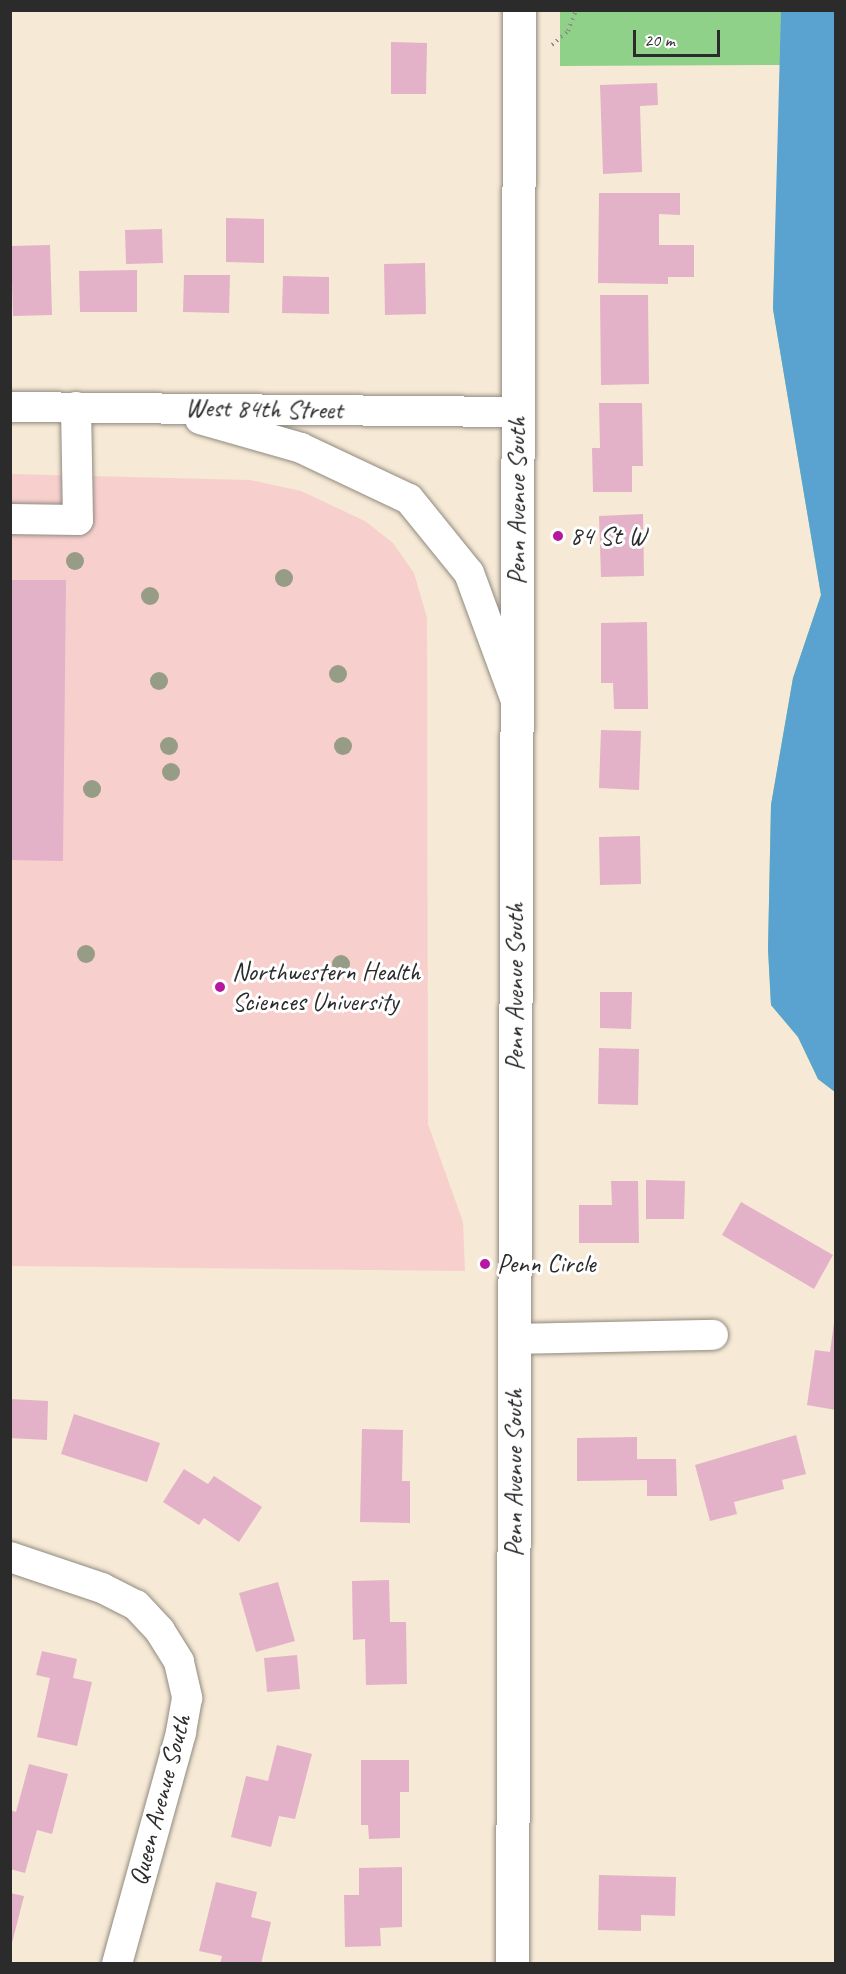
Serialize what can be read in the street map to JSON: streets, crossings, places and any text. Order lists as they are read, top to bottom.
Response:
{
  "streets": {
    "main road": ["Penn Avenue South"],
    "street": ["West 84th Street", "Queen Avenue South"]
  },
  "crossings": [
    ["West 84th Street", "Penn Avenue South"]
  ],
  "places": ["84 St W", "Northwestern Health Sciences University", "Penn Circle"],
  "scale_bar": "20 m"
}
